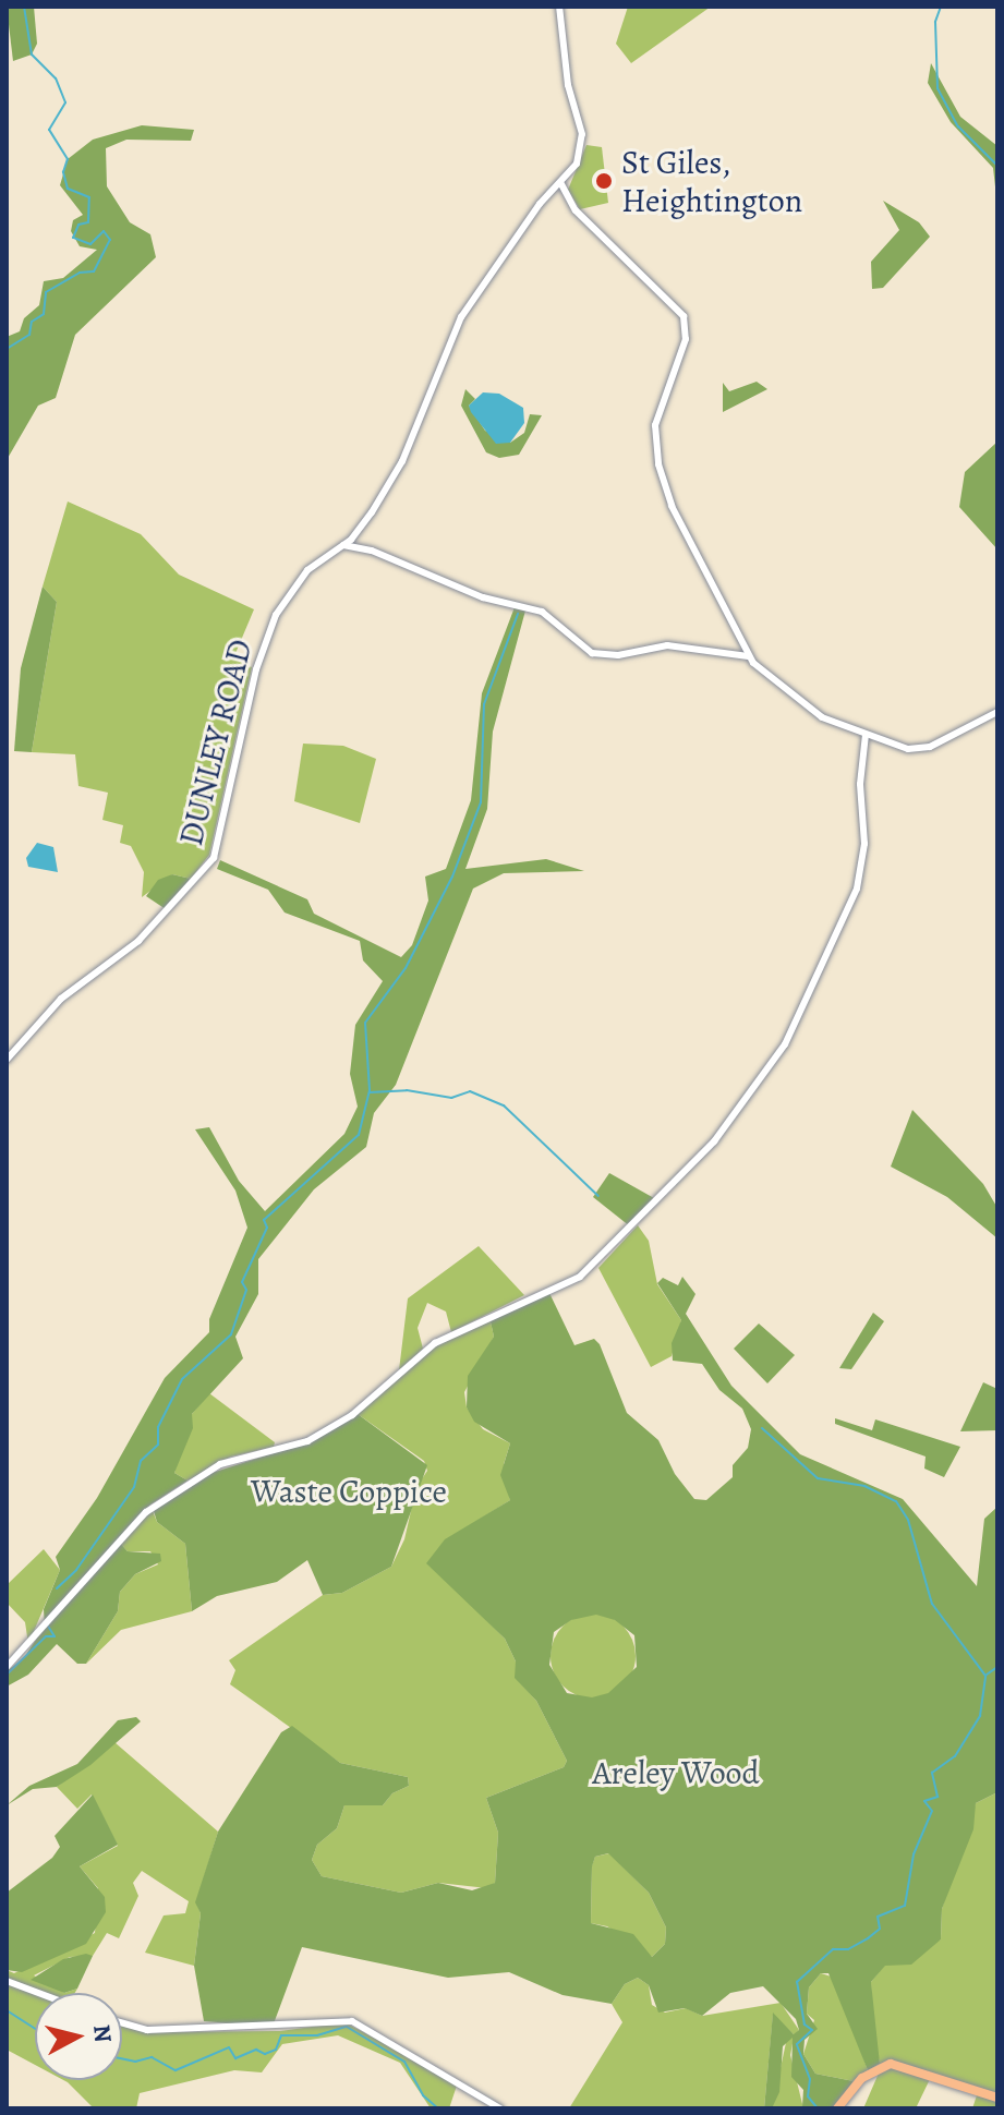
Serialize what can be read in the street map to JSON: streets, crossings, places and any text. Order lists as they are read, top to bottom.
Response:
{
  "streets": {
    "street": ["DUNLEY ROAD"]
  },
  "parks": ["Waste Coppice", "Areley Wood"],
  "places": ["St Giles, Heightington"],
  "north": "right"
}
